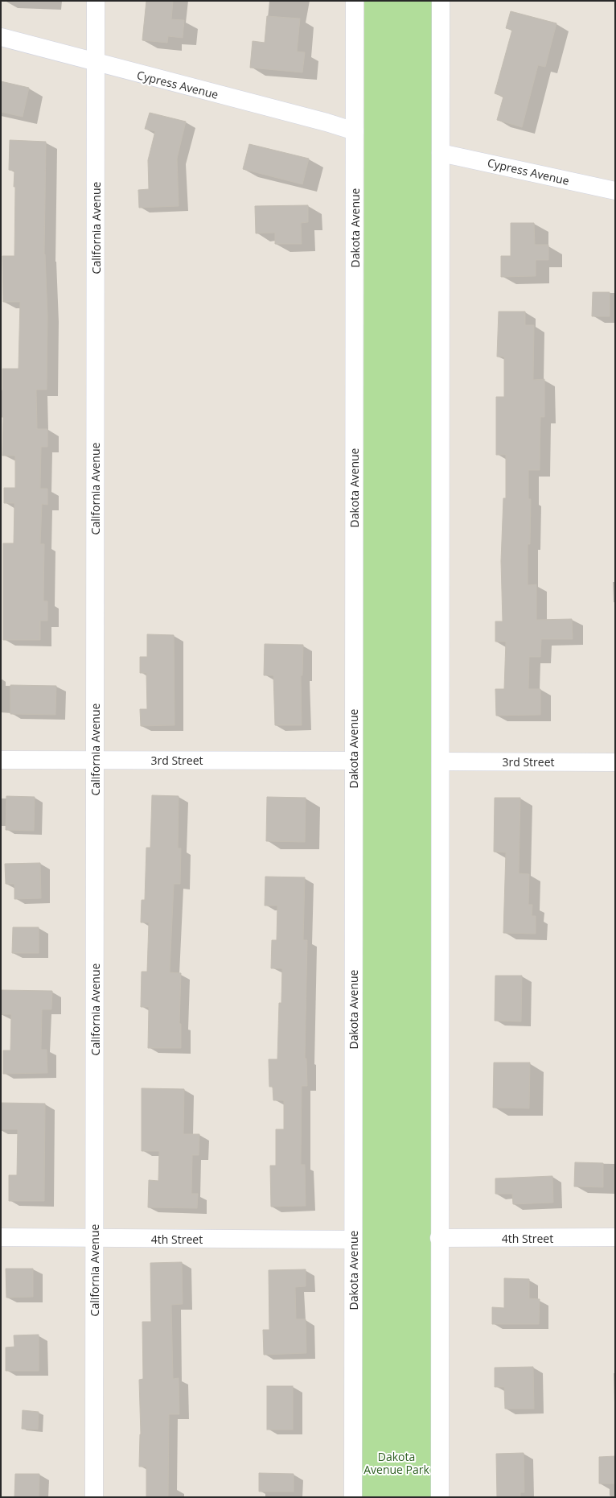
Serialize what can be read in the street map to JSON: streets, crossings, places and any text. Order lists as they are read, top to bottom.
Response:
{
  "streets": {
    "street": [
      "Cypress Avenue",
      "California Avenue",
      "Dakota Avenue",
      "3rd Street",
      "4th Street"
    ]
  },
  "crossings": [
    ["Cypress Avenue", "California Avenue"],
    ["Cypress Avenue", "Dakota Avenue"],
    ["California Avenue", "3rd Street"],
    ["California Avenue", "4th Street"],
    ["Dakota Avenue", "3rd Street"],
    ["Dakota Avenue", "4th Street"]
  ],
  "parks": ["Dakota Avenue Park"]
}
